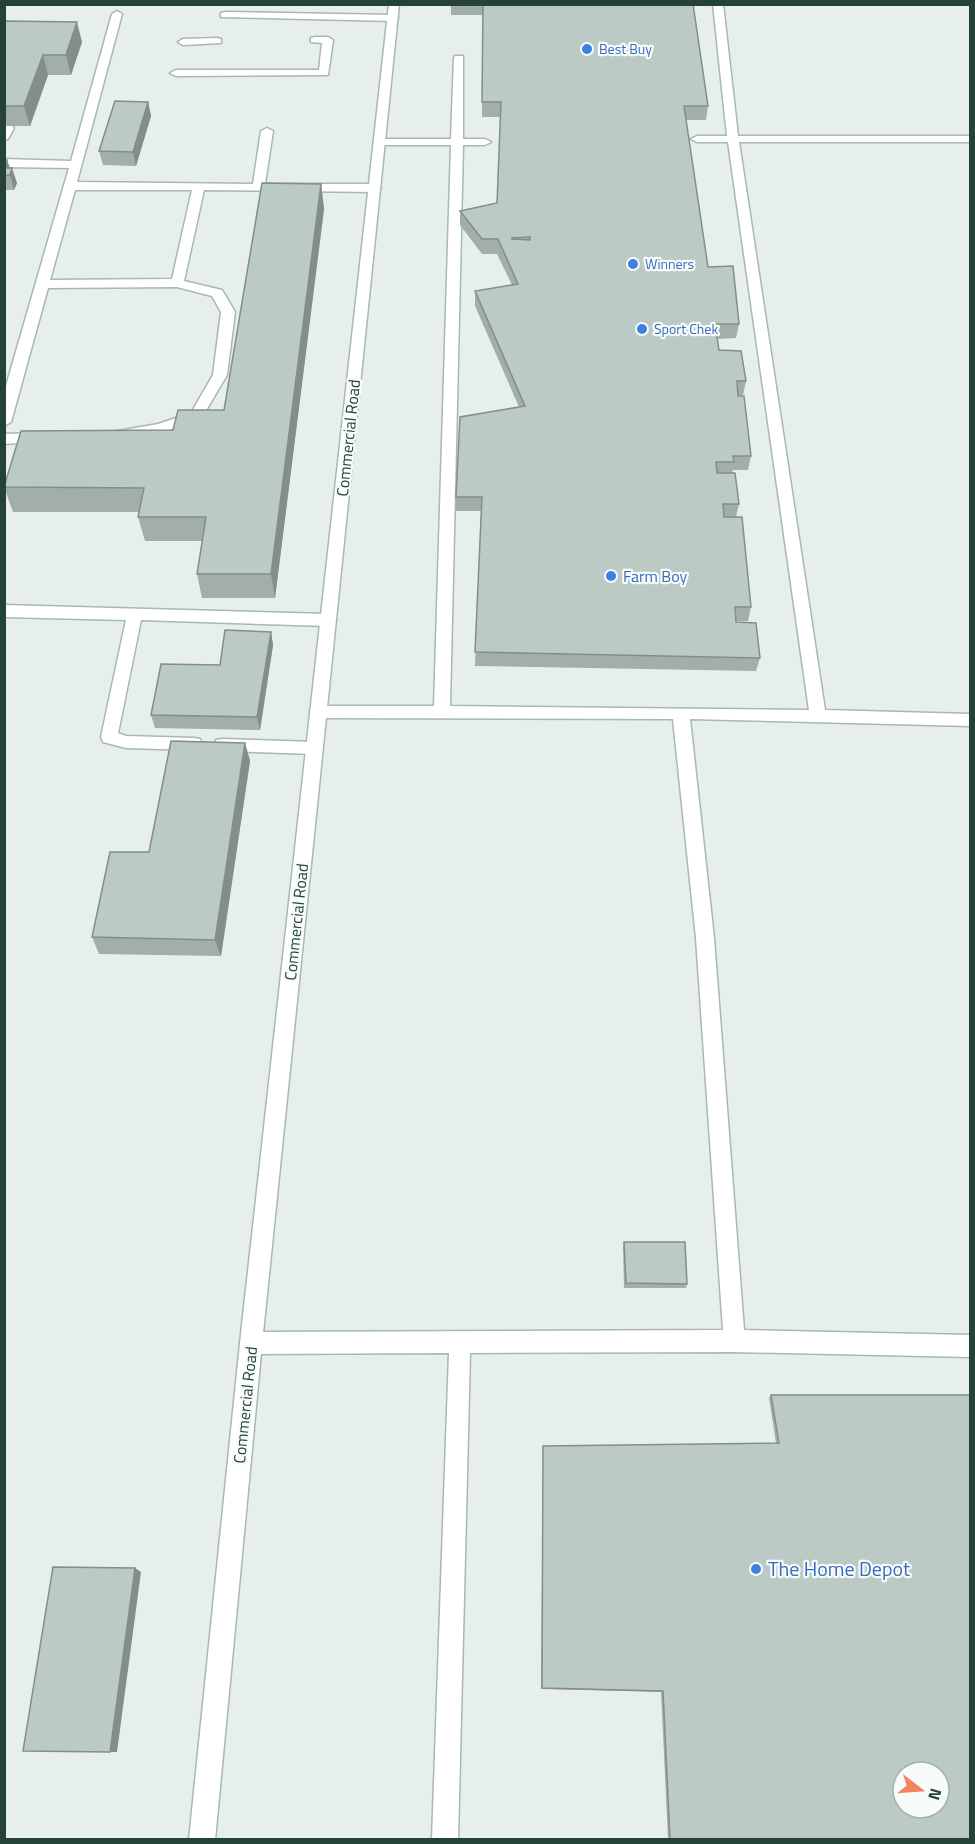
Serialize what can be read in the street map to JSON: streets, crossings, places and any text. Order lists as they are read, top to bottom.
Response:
{
  "streets": {
    "street": ["Commercial Road"]
  },
  "places": [
    "Best Buy",
    "Winners",
    "Sport Chek",
    "Farm Boy",
    "The Home Depot"
  ],
  "north": "right"
}
